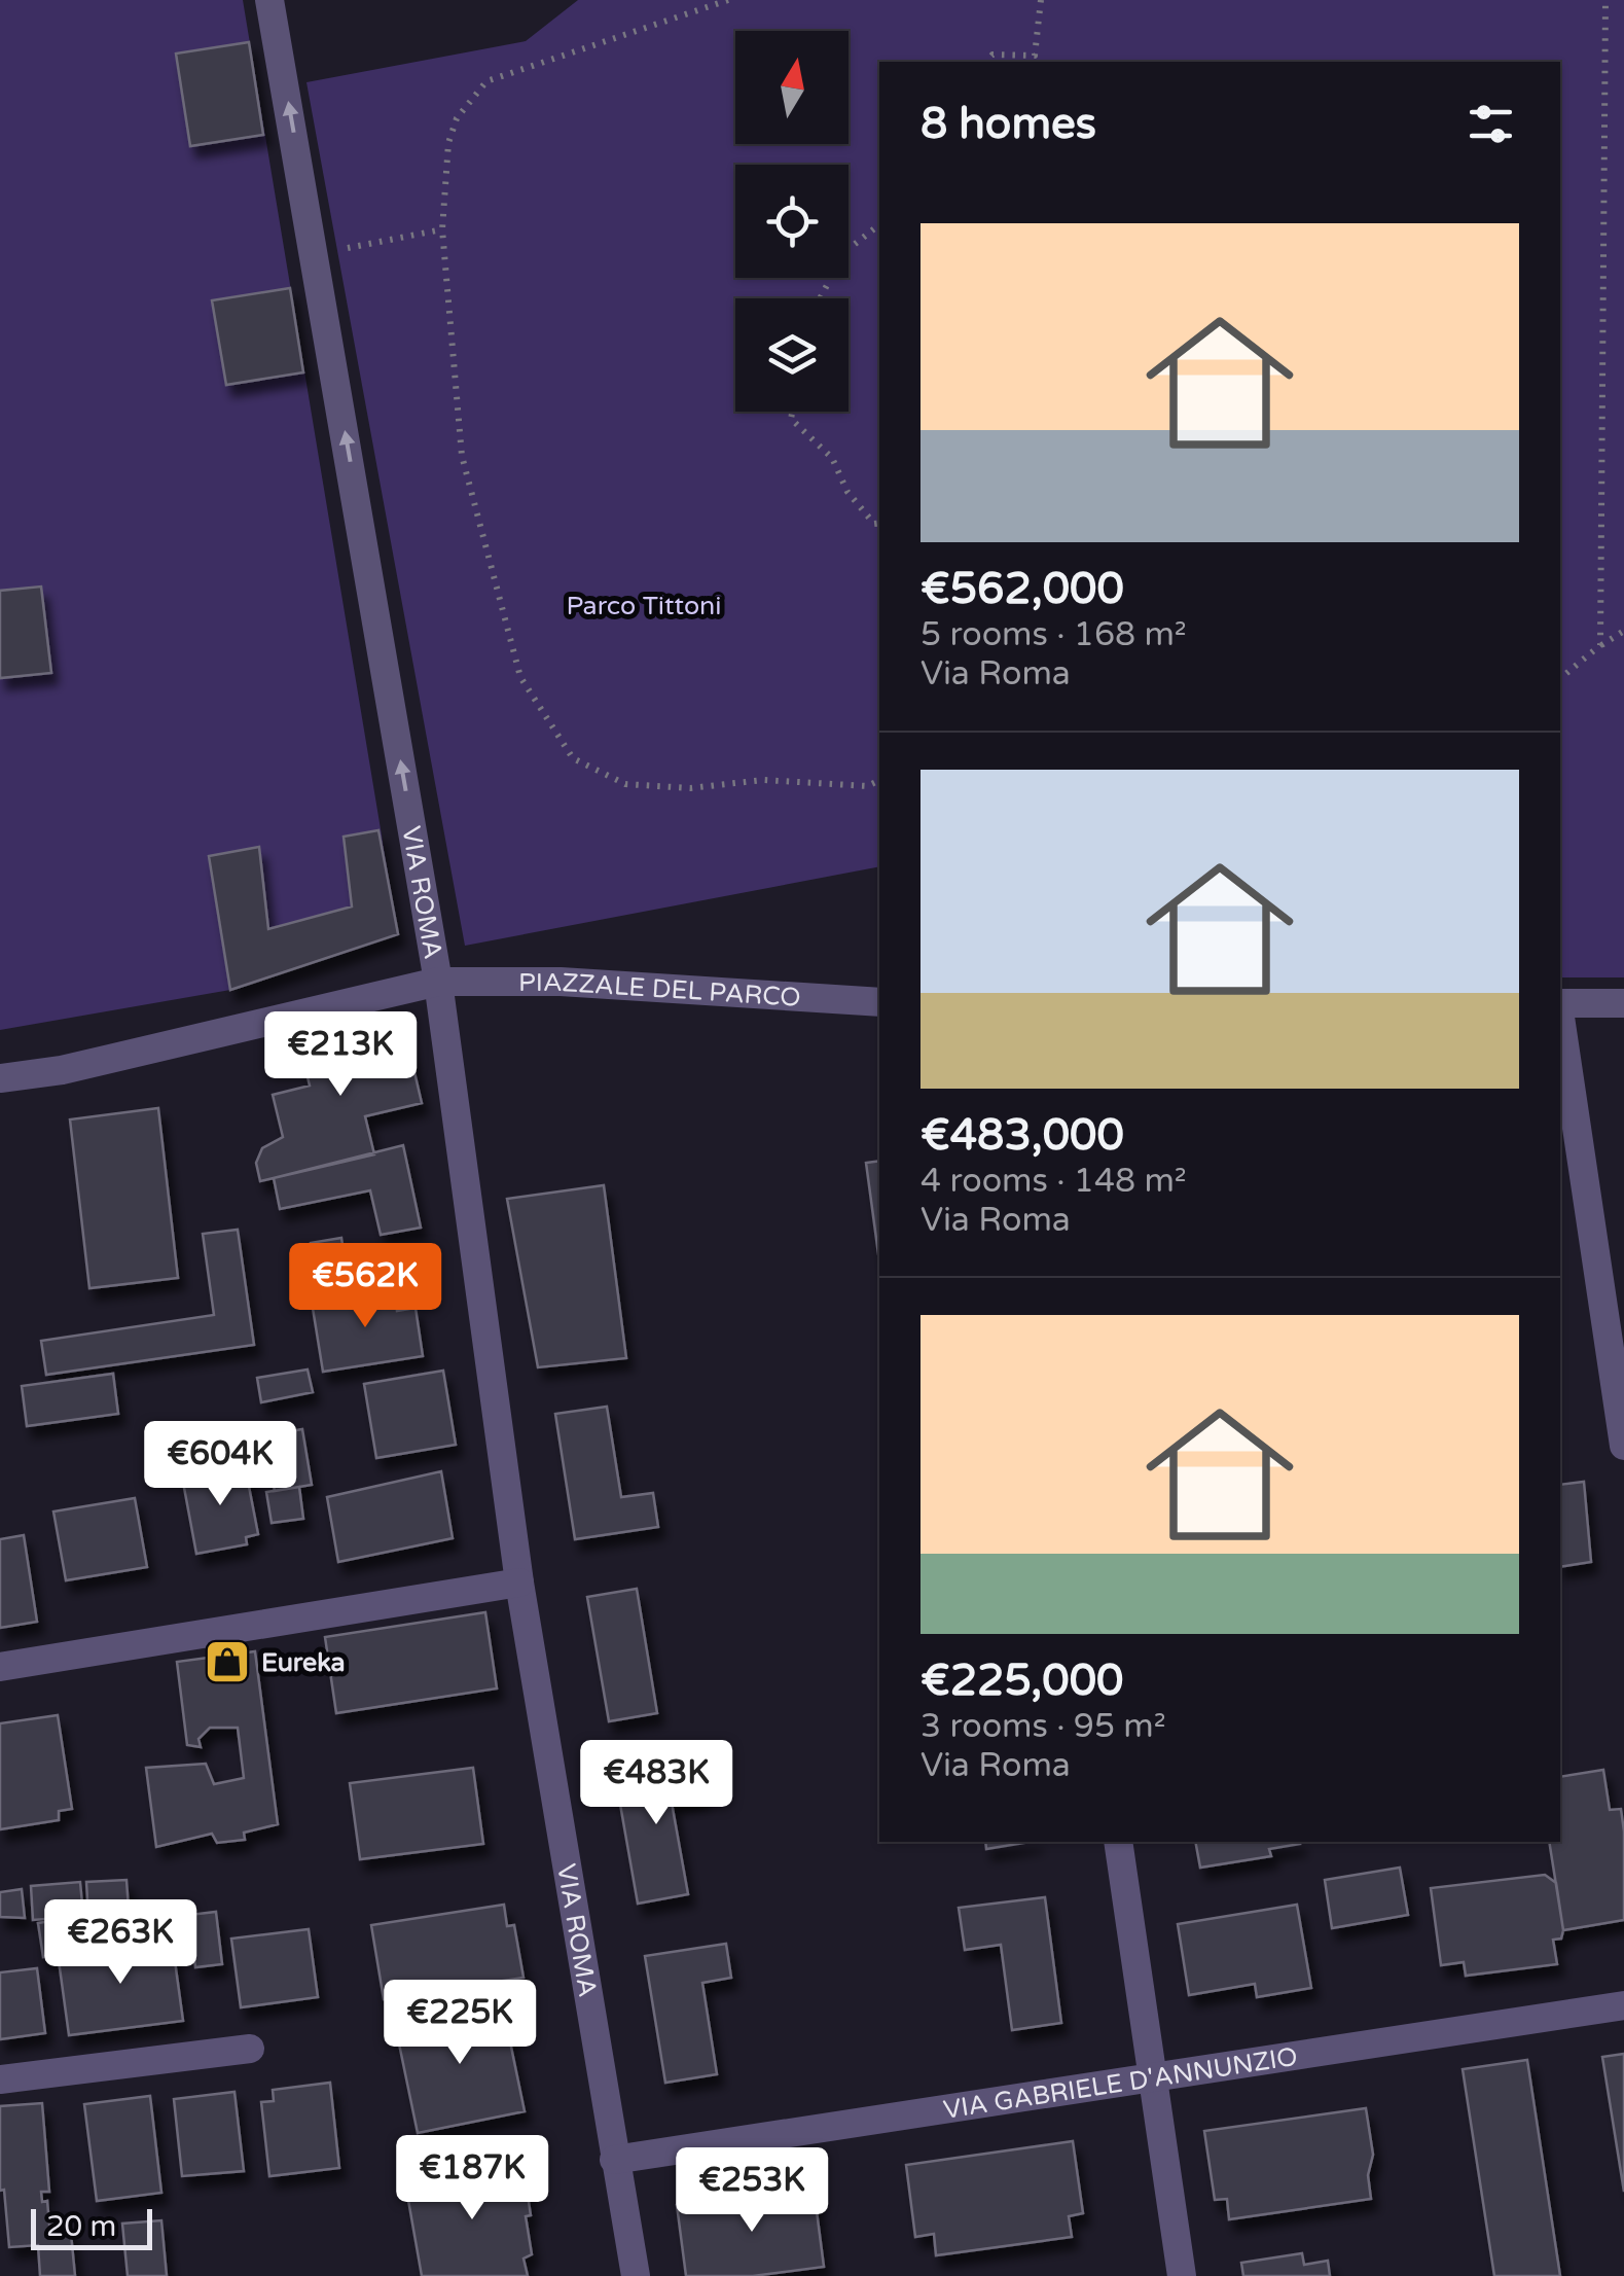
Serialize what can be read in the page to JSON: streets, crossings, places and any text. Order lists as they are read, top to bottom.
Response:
{
  "streets": {
    "street": ["VIA ROMA", "PIAZZALE DEL PARCO", "VIA GABRIELE D'ANNUNZIO"]
  },
  "crossings": [
    ["VIA ROMA", "PIAZZALE DEL PARCO"],
    ["VIA ROMA", "VIA GABRIELE D'ANNUNZIO"]
  ],
  "one_way": ["VIA ROMA"],
  "parks": ["Parco Tittoni"],
  "places": {
    "shop": ["Eureka"]
  },
  "scale_bar": "20 m",
  "north": "top",
  "page": {
    "heading": "8 homes",
    "list": [
      {
        "name": "€562,000",
        "note": "5 rooms · 168 m² · Via Roma"
      },
      {
        "name": "€483,000",
        "note": "4 rooms · 148 m² · Via Roma"
      },
      {
        "name": "€225,000",
        "note": "3 rooms · 95 m² · Via Roma"
      }
    ],
    "price": [
      "€213K",
      "€562K",
      "€604K",
      "€483K",
      "€263K",
      "€225K",
      "€187K",
      "€253K"
    ],
    "scale": "20 m"
  }
}
